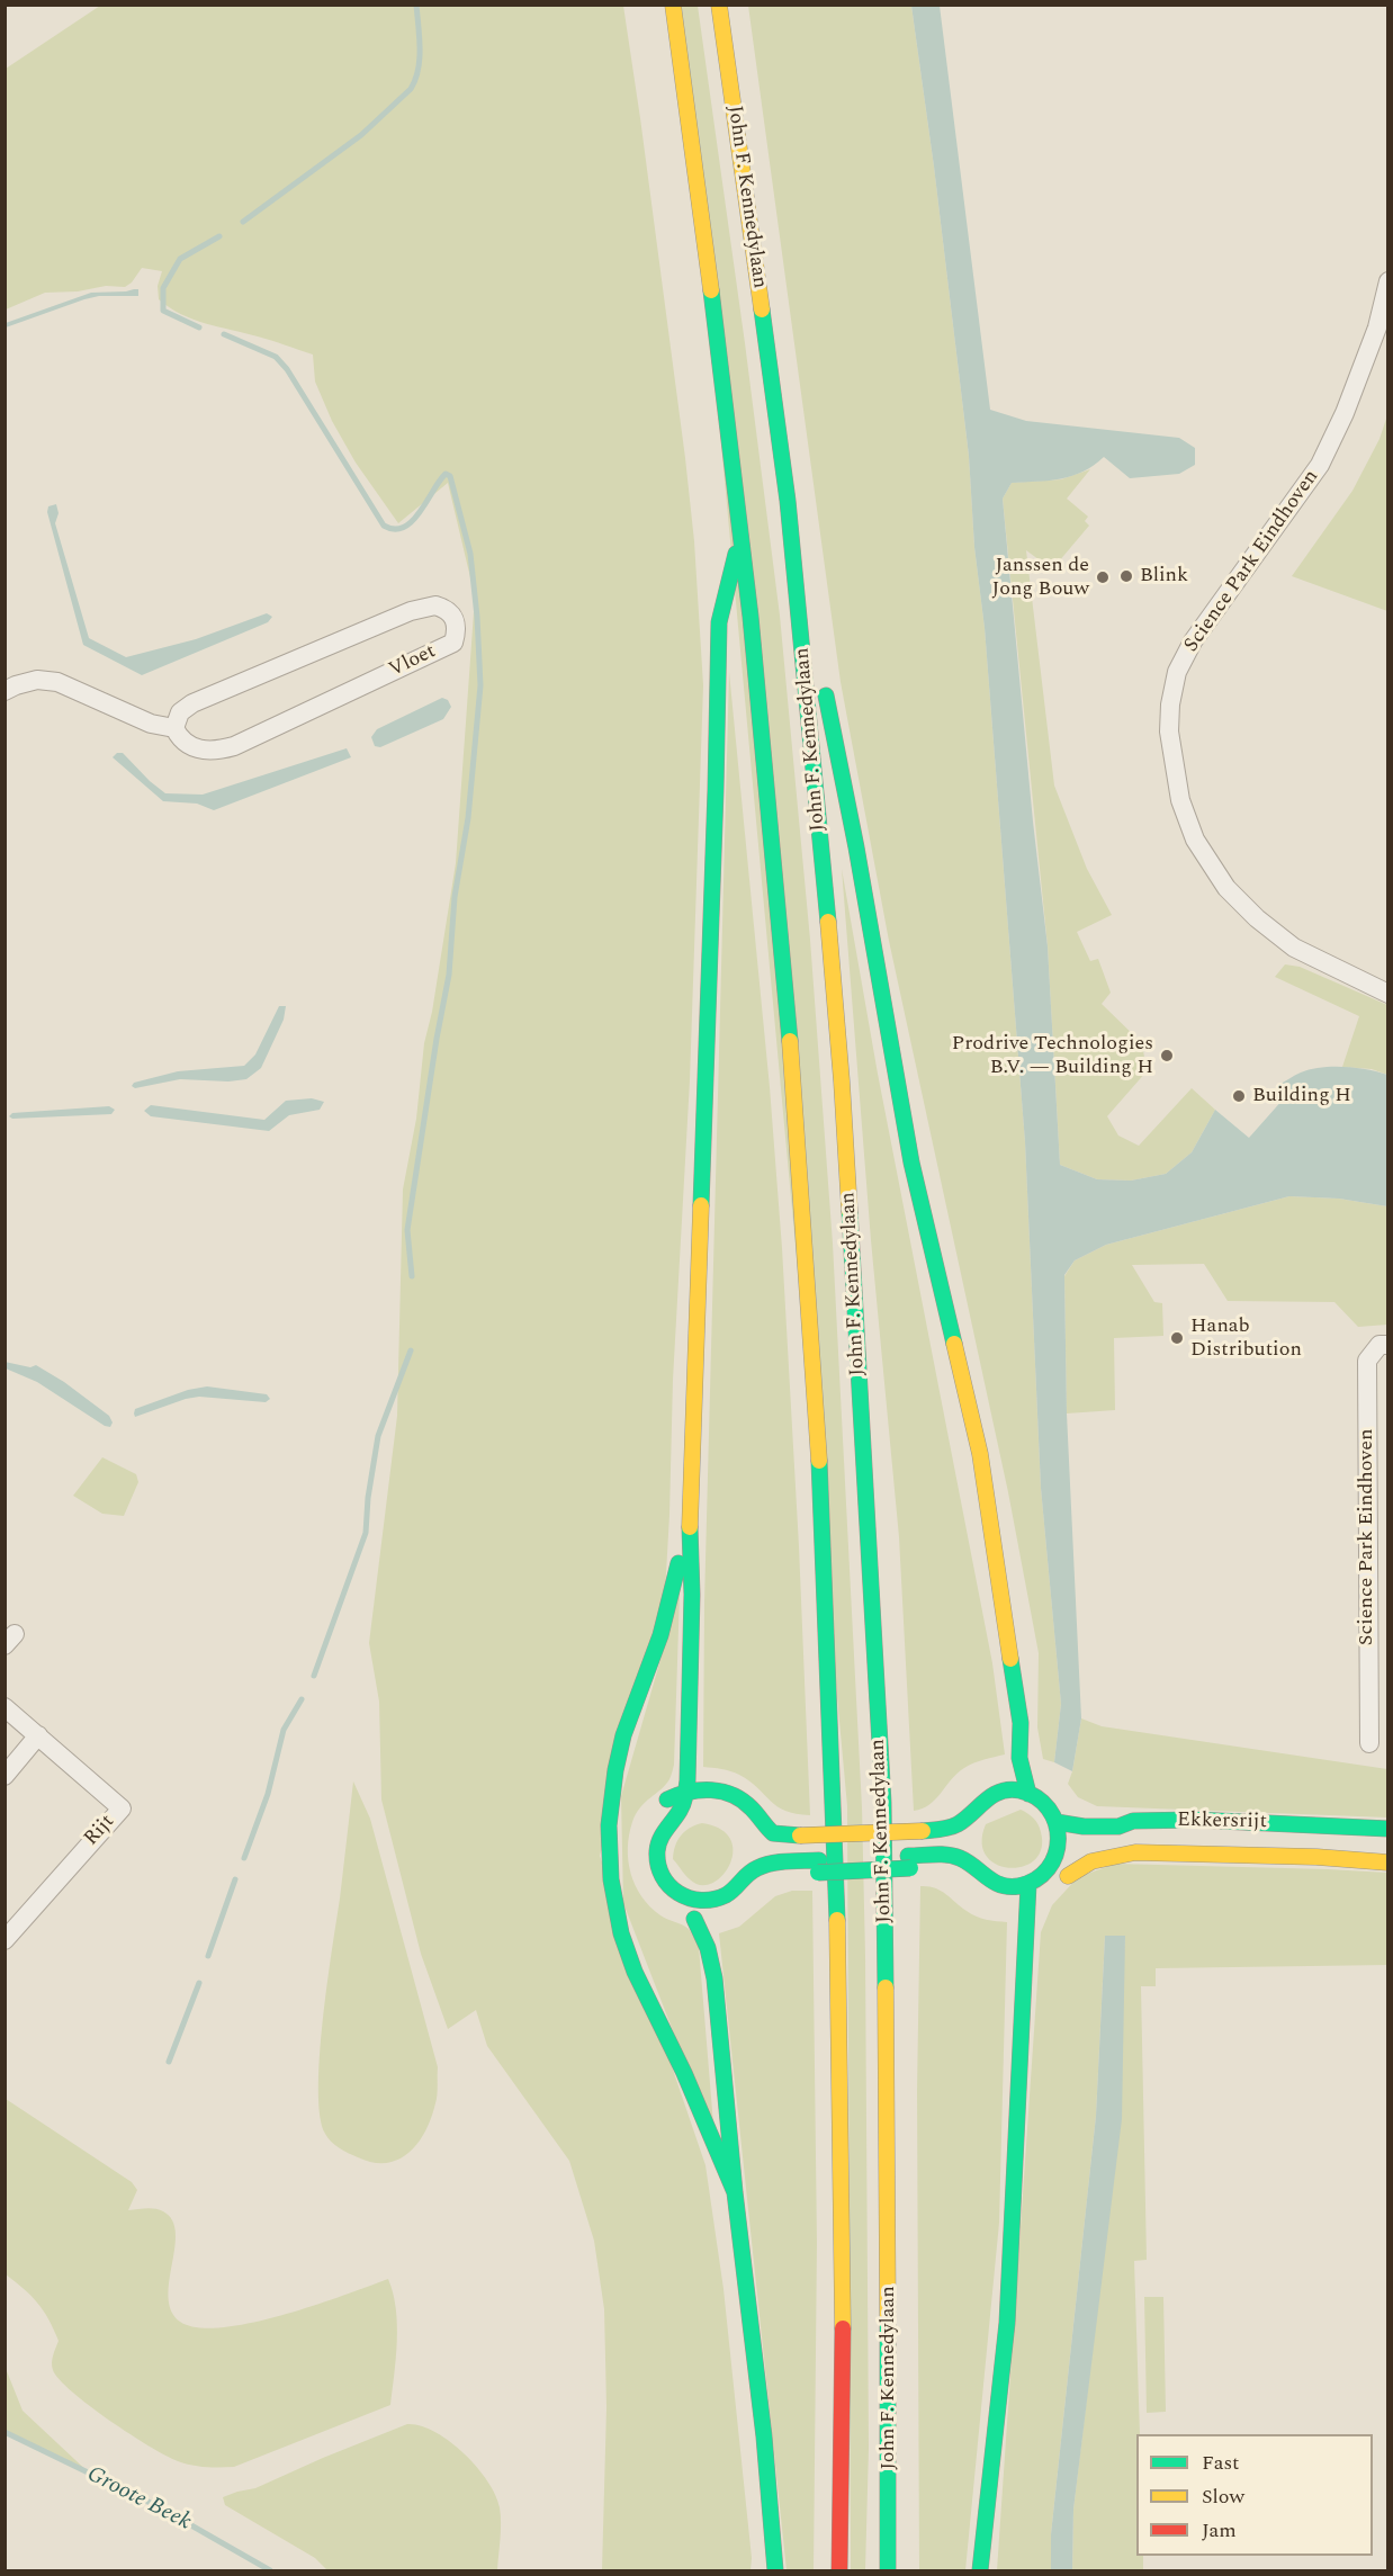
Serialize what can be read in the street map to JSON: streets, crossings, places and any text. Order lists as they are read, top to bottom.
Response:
{
  "streets": {
    "main road": ["John F. Kennedylaan", "Ekkersrijt"],
    "street": ["Science Park Eindhoven", "Vloet", "Rijt"]
  },
  "water": ["Groote Beek"],
  "places": [
    "Blink",
    "Janssen de Jong Bouw",
    "Prodrive Technologies B.V. — Building H",
    "Building H",
    "Hanab Distribution"
  ],
  "legend": ["Fast", "Slow", "Jam"]
}
